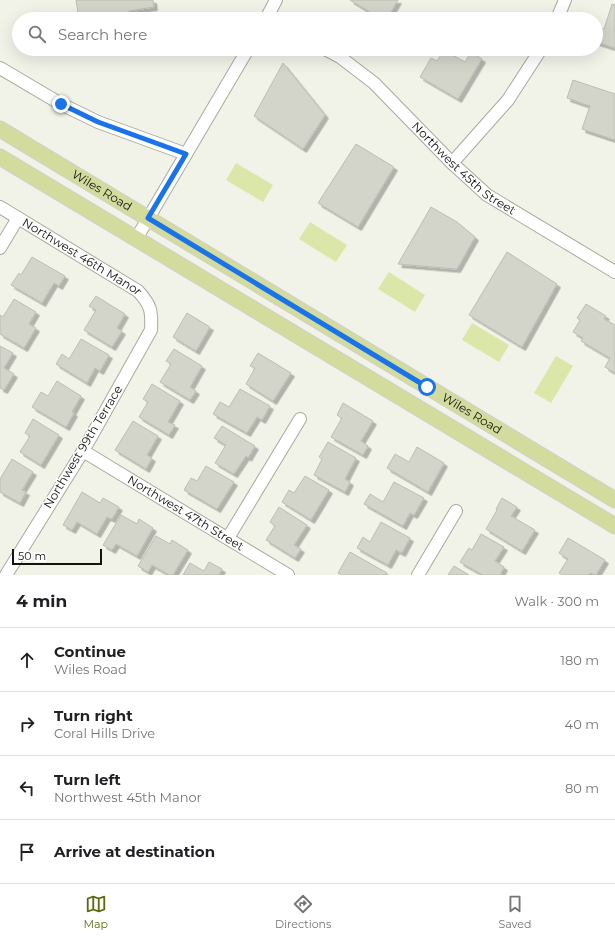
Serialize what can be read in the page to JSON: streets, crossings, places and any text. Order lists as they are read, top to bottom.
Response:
{
  "streets": {
    "main road": ["Wiles Road"],
    "street": [
      "Northwest 45th Street",
      "Northwest 46th Manor",
      "Northwest 99th Terrace",
      "Northwest 47th Street"
    ]
  },
  "crossings": [
    ["Northwest 46th Manor", "Northwest 99th Terrace"],
    ["Northwest 99th Terrace", "Northwest 47th Street"]
  ],
  "scale_bar": "50 m",
  "page": {
    "search": "Search here",
    "scale": "50 m",
    "heading": ["4 min", "Walk · 300 m"],
    "list": [
      ["Continue", "Wiles Road", "180 m"],
      ["Turn right", "Coral Hills Drive", "40 m"],
      ["Turn left", "Northwest 45th Manor", "80 m"],
      "Arrive at destination"
    ],
    "nav": ["Map", "Directions", "Saved"]
  }
}
